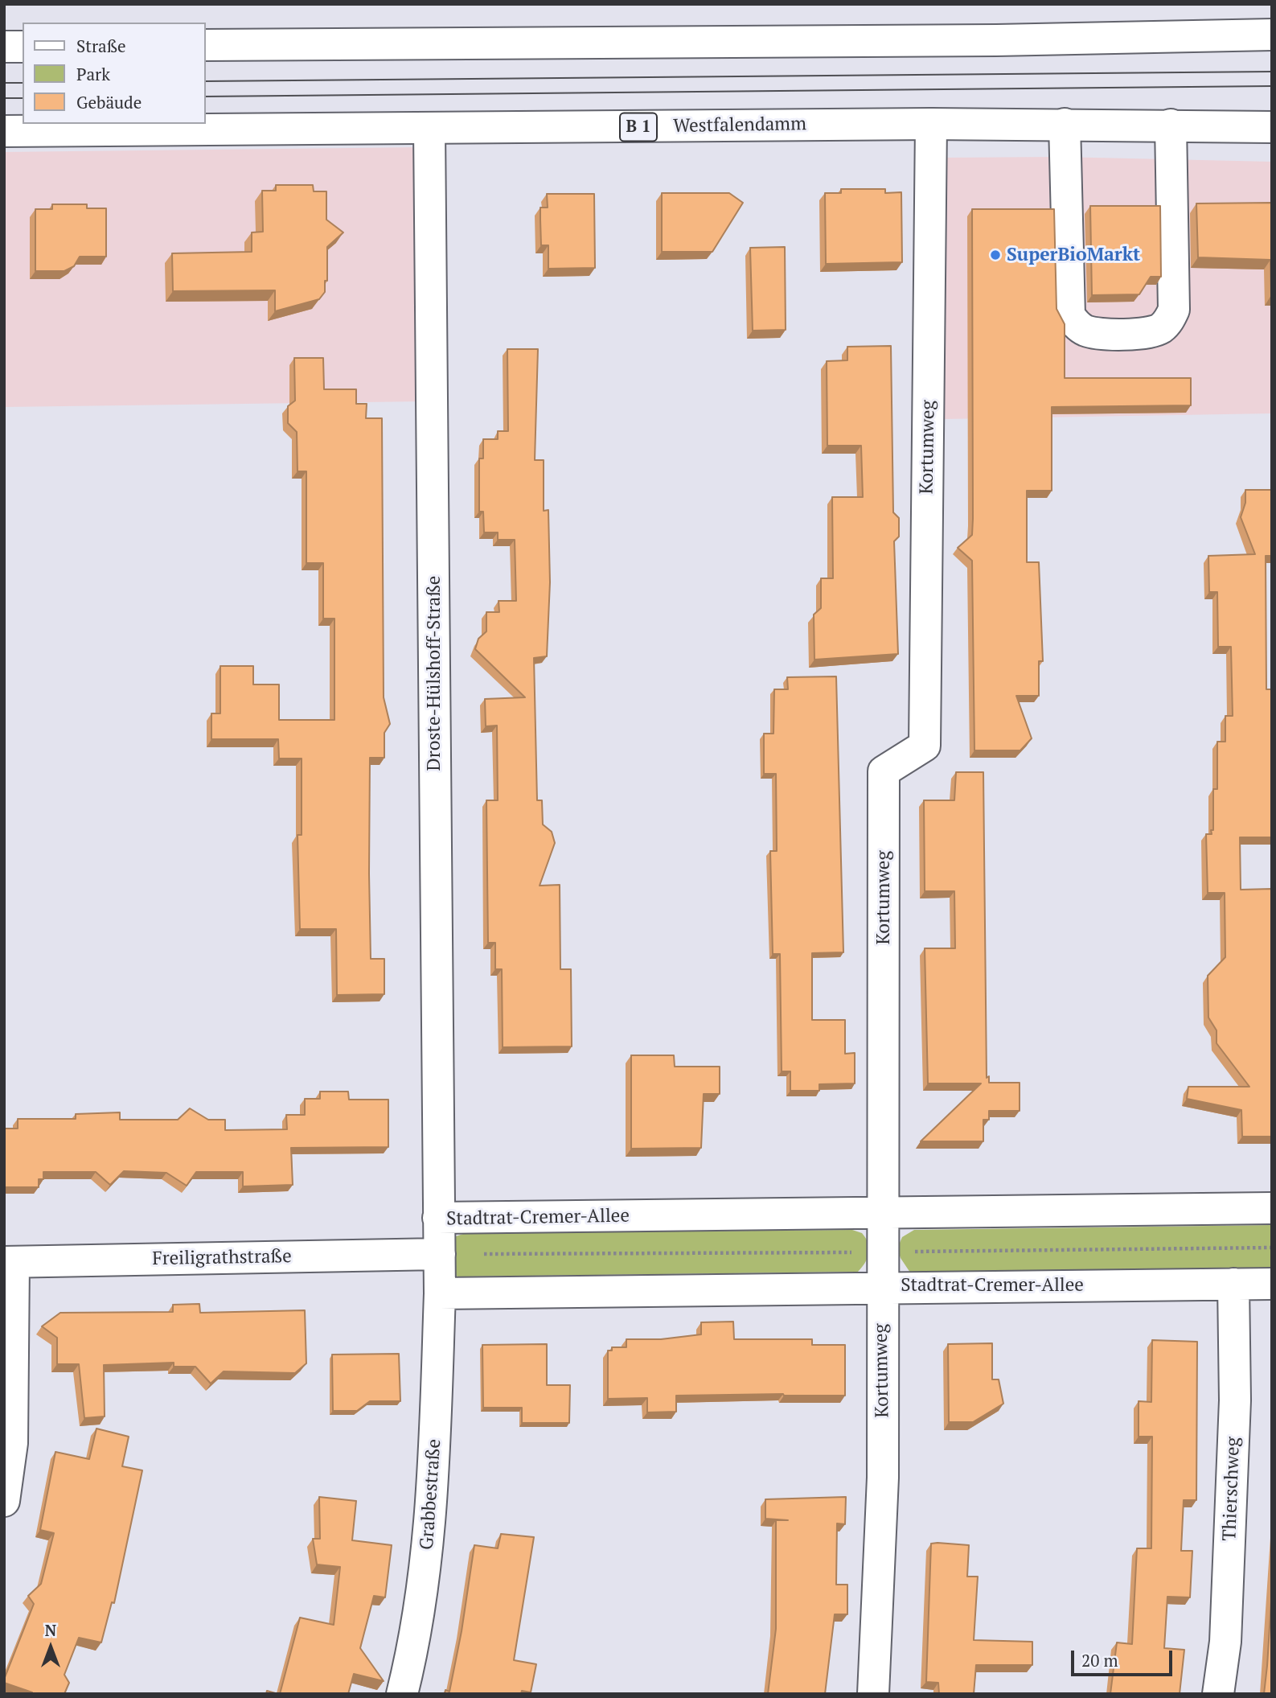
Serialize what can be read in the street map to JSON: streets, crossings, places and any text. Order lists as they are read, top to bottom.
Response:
{
  "streets": {
    "street": [
      "Westfalendamm",
      "B 1",
      "Kortumweg",
      "Droste-Hülshoff-Straße",
      "Stadtrat-Cremer-Allee",
      "Freiligrathstraße",
      "Thierschweg",
      "Grabbestraße"
    ]
  },
  "crossings": [
    ["Westfalendamm", "Kortumweg"],
    ["Westfalendamm", "Droste-Hülshoff-Straße"],
    ["Kortumweg", "Stadtrat-Cremer-Allee"],
    ["Droste-Hülshoff-Straße", "Stadtrat-Cremer-Allee"],
    ["Stadtrat-Cremer-Allee", "Freiligrathstraße"],
    ["Stadtrat-Cremer-Allee", "Thierschweg"],
    ["Stadtrat-Cremer-Allee", "Grabbestraße"]
  ],
  "places": ["SuperBioMarkt"],
  "legend": ["Straße", "Park", "Gebäude"],
  "scale_bar": "20 m",
  "north": "top"
}
